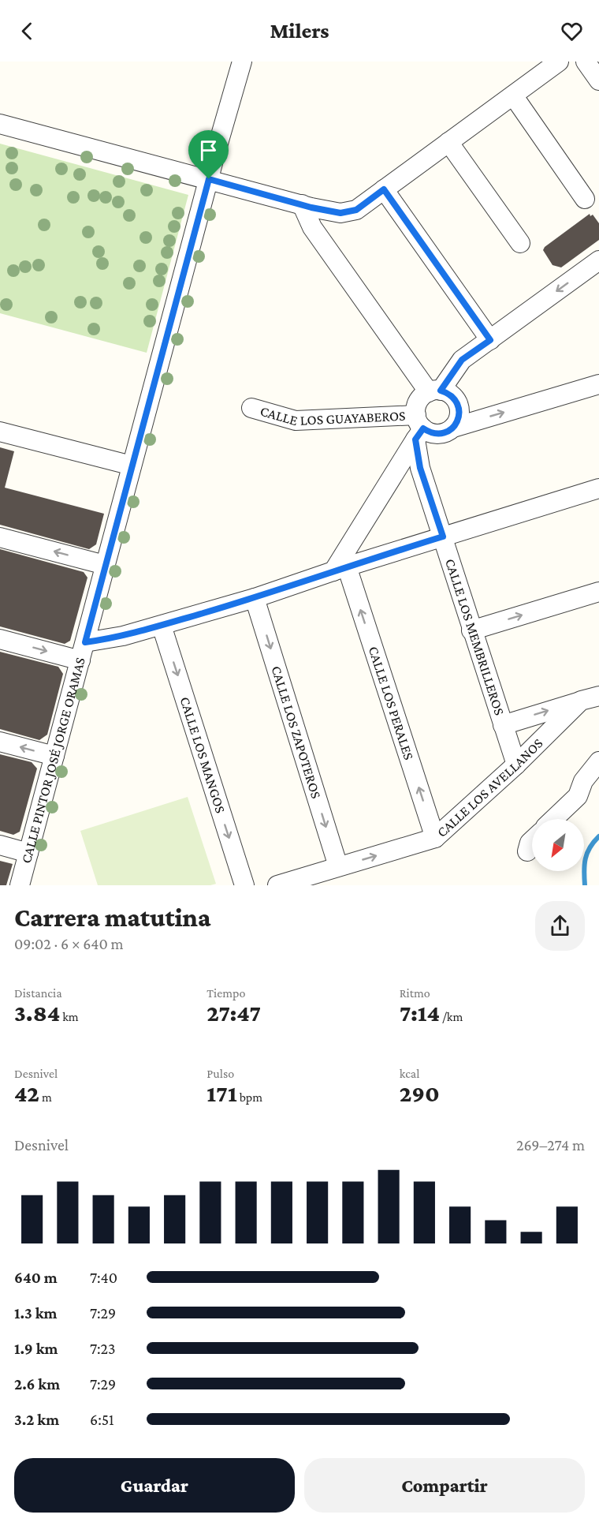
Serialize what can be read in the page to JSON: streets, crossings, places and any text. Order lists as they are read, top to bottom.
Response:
{
  "streets": {
    "street": [
      "CALLE LOS GUAYABEROS",
      "CALLE LOS MEMBRILLEROS",
      "CALLE LOS PERALES",
      "CALLE LOS ZAPOTEROS",
      "CALLE LOS MANGOS",
      "CALLE PINTOR JOSÉ JORGE ORAMAS",
      "CALLE LOS AVELLANOS"
    ]
  },
  "crossings": [
    ["CALLE LOS GUAYABEROS", "CALLE LOS MEMBRILLEROS"],
    ["CALLE LOS MEMBRILLEROS", "CALLE LOS AVELLANOS"],
    ["CALLE LOS PERALES", "CALLE LOS AVELLANOS"],
    ["CALLE LOS ZAPOTEROS", "CALLE LOS AVELLANOS"]
  ],
  "one_way": ["CALLE LOS PERALES", "CALLE LOS ZAPOTEROS", "CALLE LOS MANGOS"],
  "north": "bottom left",
  "page": {
    "header": "Milers",
    "heading": ["Carrera matutina", "09:02 · 6 × 640 m"],
    "stats": [
      ["Distancia", "3.84 km"],
      ["Tiempo", "27:47"],
      ["Ritmo", "7:14 /km"],
      ["Desnivel", "42 m"],
      ["Pulso", "171 bpm"],
      ["kcal", "290"]
    ],
    "chart": ["Desnivel", "269–274 m"],
    "list": [
      {
        "name": "640 m",
        "note": "7:40"
      },
      {
        "name": "1.3 km",
        "note": "7:29"
      },
      {
        "name": "1.9 km",
        "note": "7:23"
      },
      {
        "name": "2.6 km",
        "note": "7:29"
      },
      {
        "name": "3.2 km",
        "note": "6:51"
      }
    ],
    "buttons": ["Guardar", "Compartir"]
  }
}
